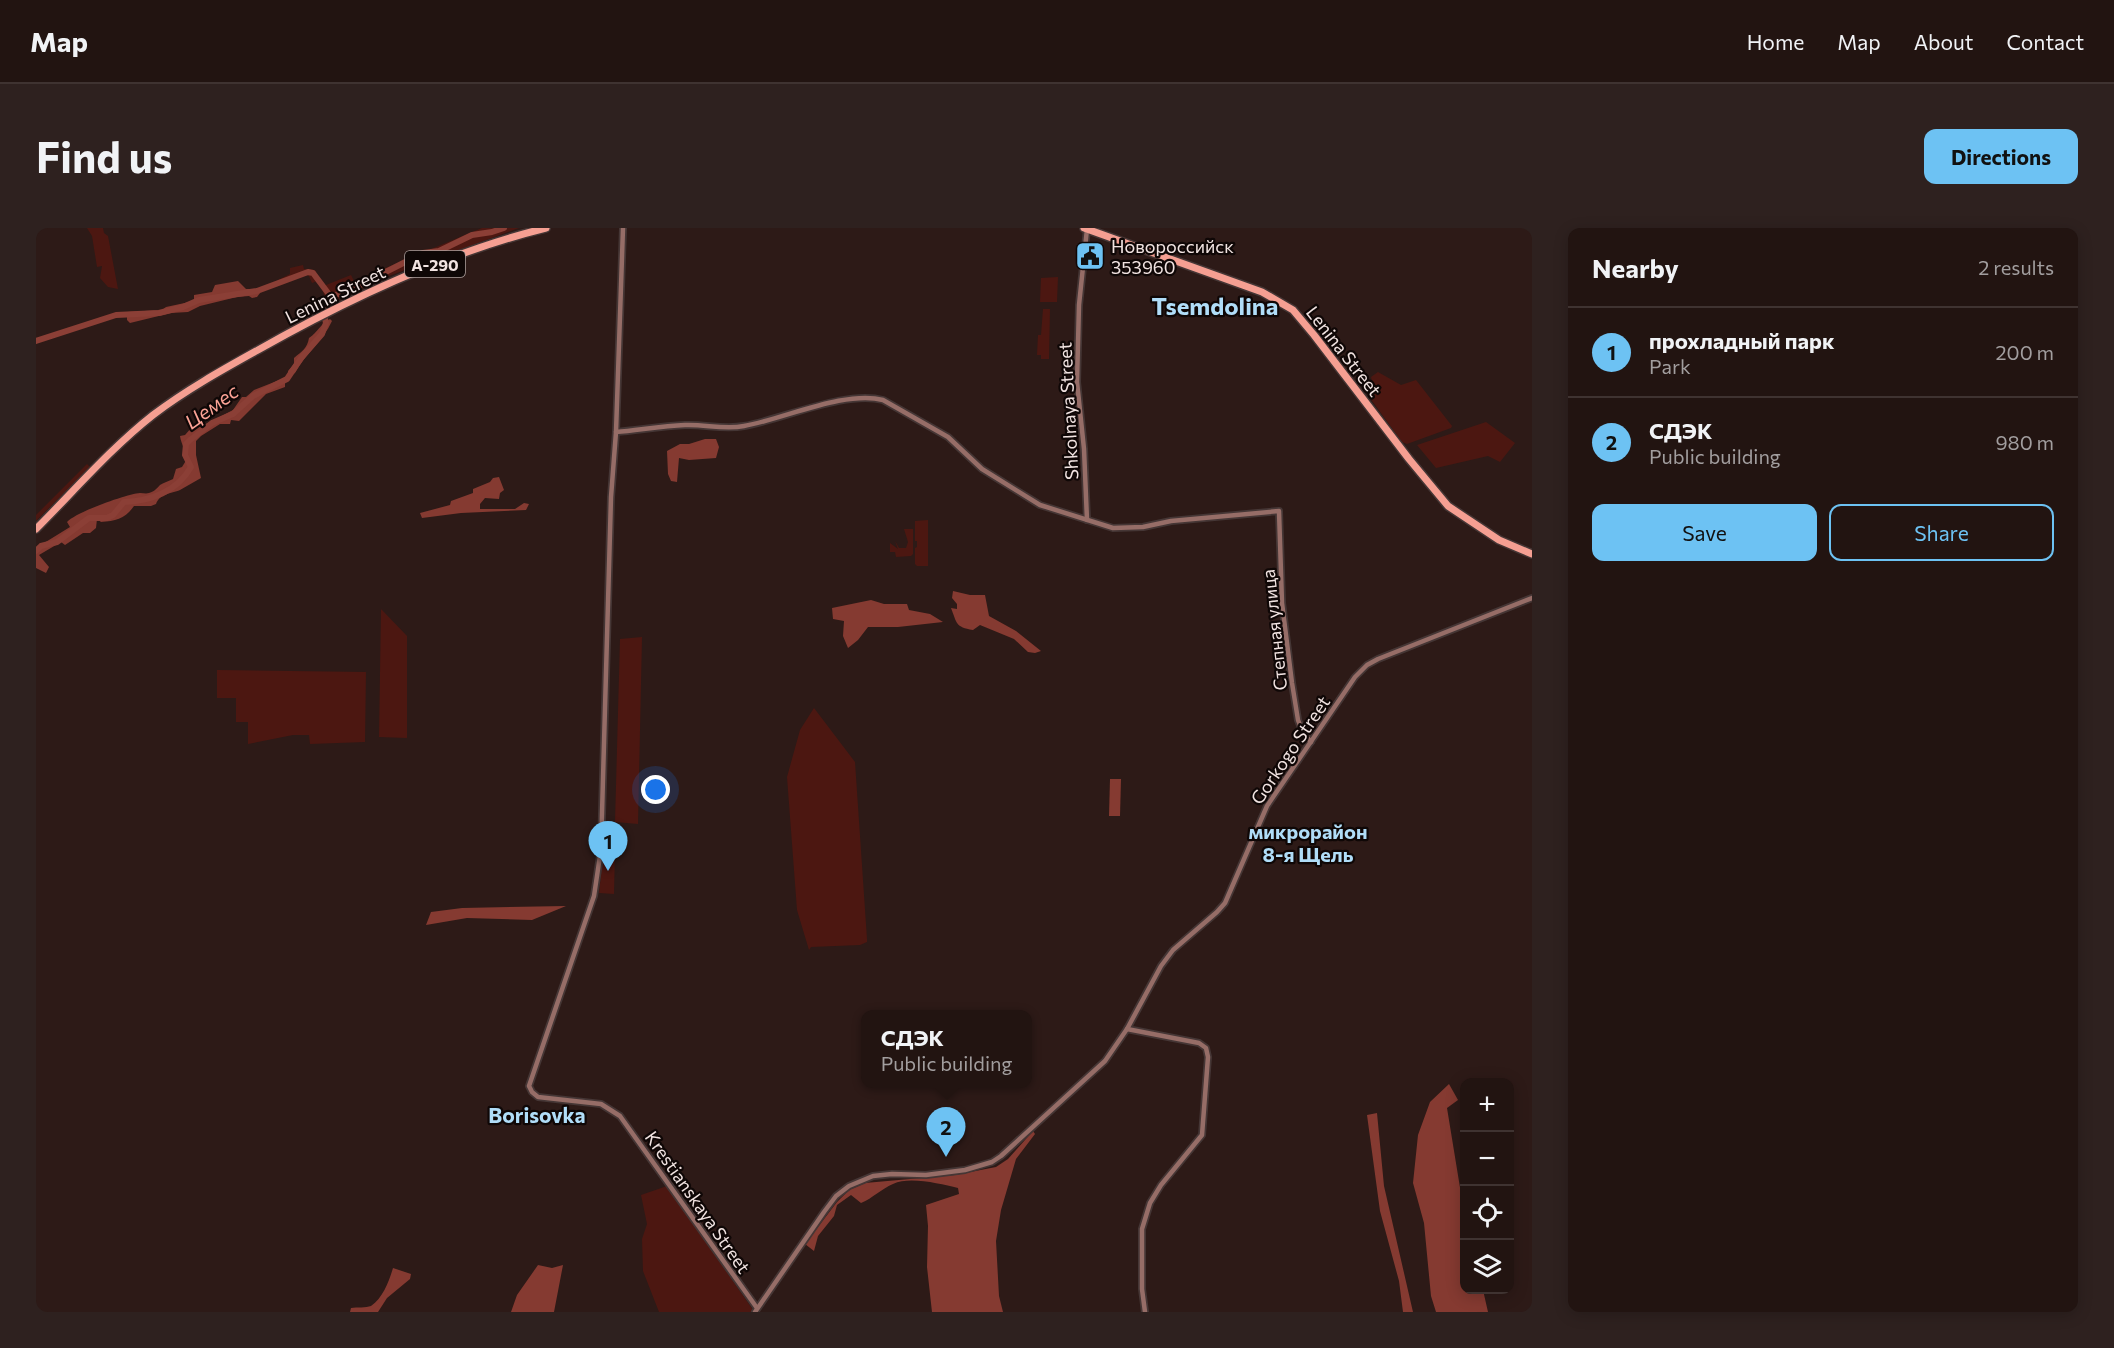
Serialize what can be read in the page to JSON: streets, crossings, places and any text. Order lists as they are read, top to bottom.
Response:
{
  "streets": {
    "highway": ["А-290", "Lenina Street"],
    "main road": [
      "Shkolnaya Street",
      "Степная улица",
      "Gorkogo Street",
      "Krestianskaya Street"
    ]
  },
  "crossings": [
    ["Lenina Street", "Shkolnaya Street"],
    ["Shkolnaya Street", "Степная улица"],
    ["Степная улица", "Gorkogo Street"],
    ["Gorkogo Street", "Krestianskaya Street"]
  ],
  "districts": ["Tsemdolina", "микрорайон 8-я Щель", "Borisovka"],
  "water": ["Цемес"],
  "places": {
    "public building": ["Новороссийск 353960"]
  },
  "page": {
    "header": "Map",
    "nav": [
      "Home",
      "Map",
      "About",
      "Contact"
    ],
    "buttons": [
      "Directions",
      ["Save", "Share"]
    ],
    "title": "Find us",
    "heading": ["Nearby", "2 results"],
    "list": [
      {
        "mark": "1",
        "name": "прохладный парк",
        "note": "Park",
        "value": "200 m"
      },
      {
        "mark": "2",
        "name": "СДЭК",
        "note": "Public building",
        "value": "980 m"
      }
    ],
    "pins": ["1", "2"],
    "popup": ["СДЭК", "Public building"],
    "map_buttons": ["+", "−"]
  }
}
